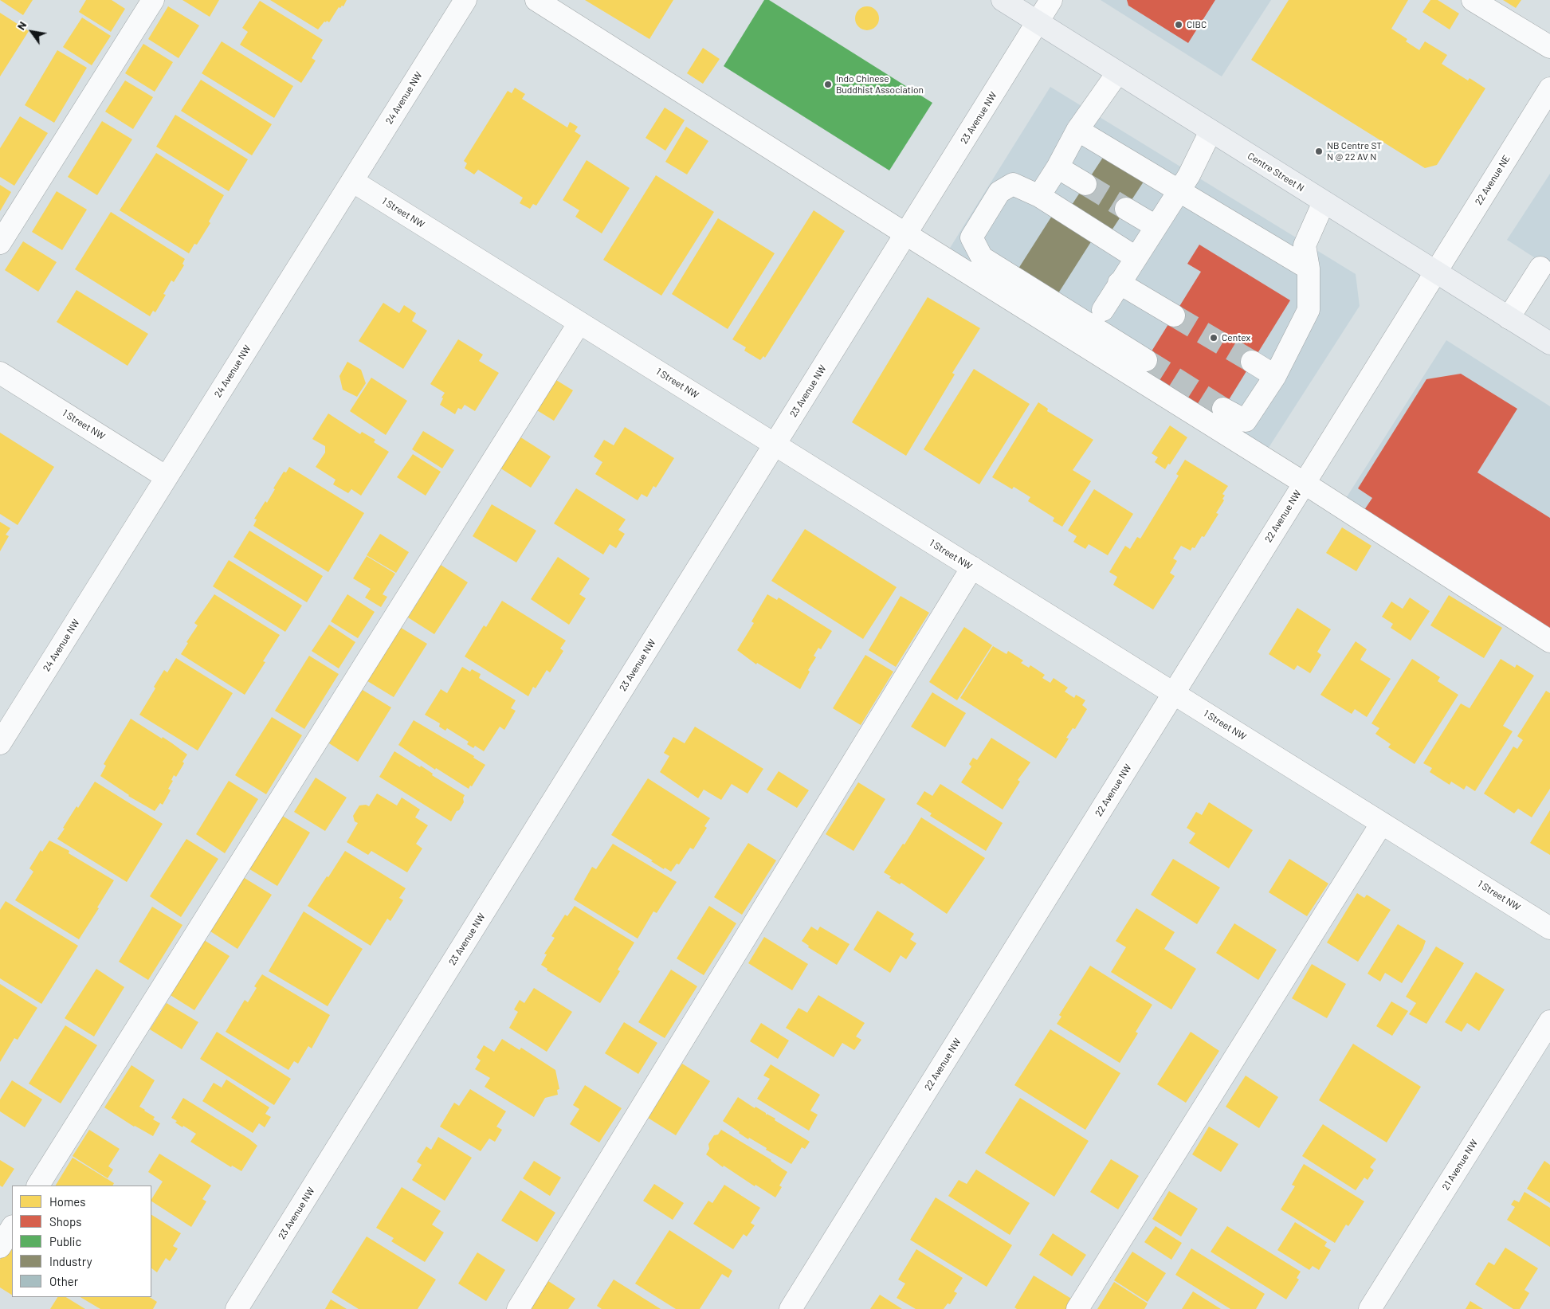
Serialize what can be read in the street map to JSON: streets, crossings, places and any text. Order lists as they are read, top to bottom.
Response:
{
  "streets": {
    "main road": ["Centre Street N"],
    "street": [
      "24 Avenue NW",
      "23 Avenue NW",
      "22 Avenue NE",
      "1 Street NW",
      "22 Avenue NW",
      "21 Avenue NW"
    ]
  },
  "crossings": [
    ["24 Avenue NW", "1 Street NW"],
    ["23 Avenue NW", "Centre Street N"],
    ["23 Avenue NW", "1 Street NW"],
    ["Centre Street N", "22 Avenue NE"],
    ["Centre Street N", "22 Avenue NW"],
    ["22 Avenue NE", "22 Avenue NW"],
    ["1 Street NW", "22 Avenue NW"]
  ],
  "places": [
    "CIBC",
    "Indo Chinese Buddhist Association",
    "NB Centre ST N @ 22 AV N",
    "Centex"
  ],
  "legend": [
    "Homes",
    "Shops",
    "Public",
    "Industry",
    "Other"
  ],
  "north": "top left"
}
